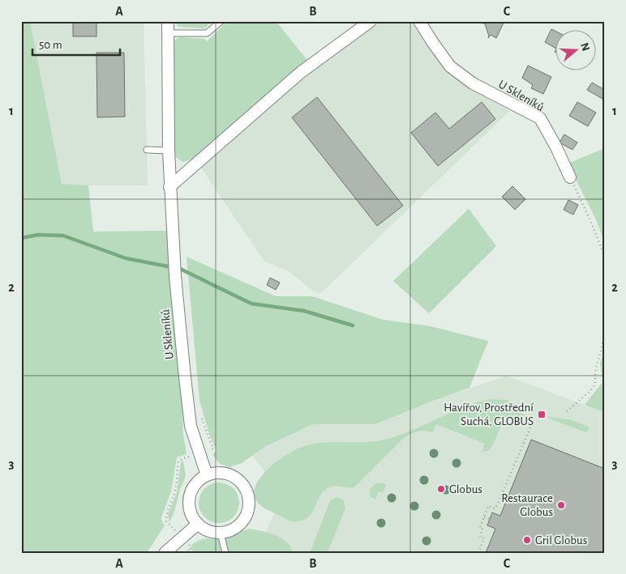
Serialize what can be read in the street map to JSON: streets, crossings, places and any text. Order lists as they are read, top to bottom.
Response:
{
  "streets": {
    "street": ["U Skleníků"]
  },
  "places": {
    "transit": ["Havířov, Prostřední Suchá, GLOBUS"],
    "other": ["Globus", "Restaurace Globus", "Gril Globus"]
  },
  "scale_bar": "50 m",
  "north": "right",
  "grid": {
    "columns": ["A", "B", "C"],
    "rows": ["1", "2", "3"]
  }
}
